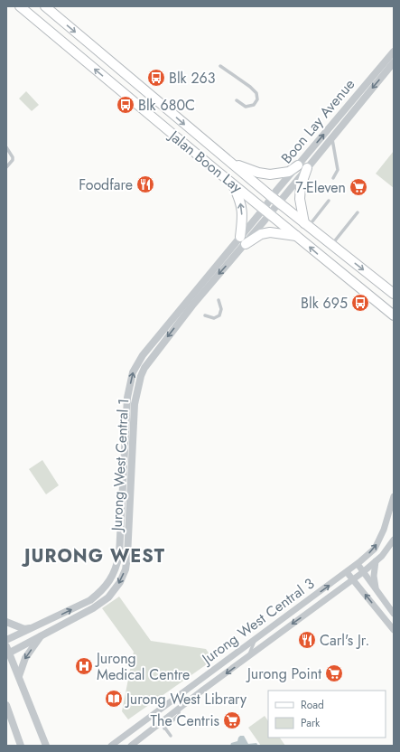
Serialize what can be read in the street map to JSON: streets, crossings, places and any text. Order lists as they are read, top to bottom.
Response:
{
  "streets": {
    "main road": ["Jalan Boon Lay"],
    "street": ["Boon Lay Avenue", "Jurong West Central 1", "Jurong West Central 3"]
  },
  "crossings": [
    ["Boon Lay Avenue", "Jalan Boon Lay"],
    ["Boon Lay Avenue", "Jurong West Central 1"],
    ["Jalan Boon Lay", "Jurong West Central 1"]
  ],
  "districts": ["JURONG WEST"],
  "places": {
    "bus stop": ["Blk 263", "Blk 680C", "Blk 695"],
    "restaurant": ["Foodfare", "Carl's Jr."],
    "supermarket": ["7-Eleven", "Jurong Point", "The Centris"],
    "hospital": ["Jurong Medical Centre"],
    "library": ["Jurong West Library"]
  },
  "legend": ["Road", "Park"]
}
